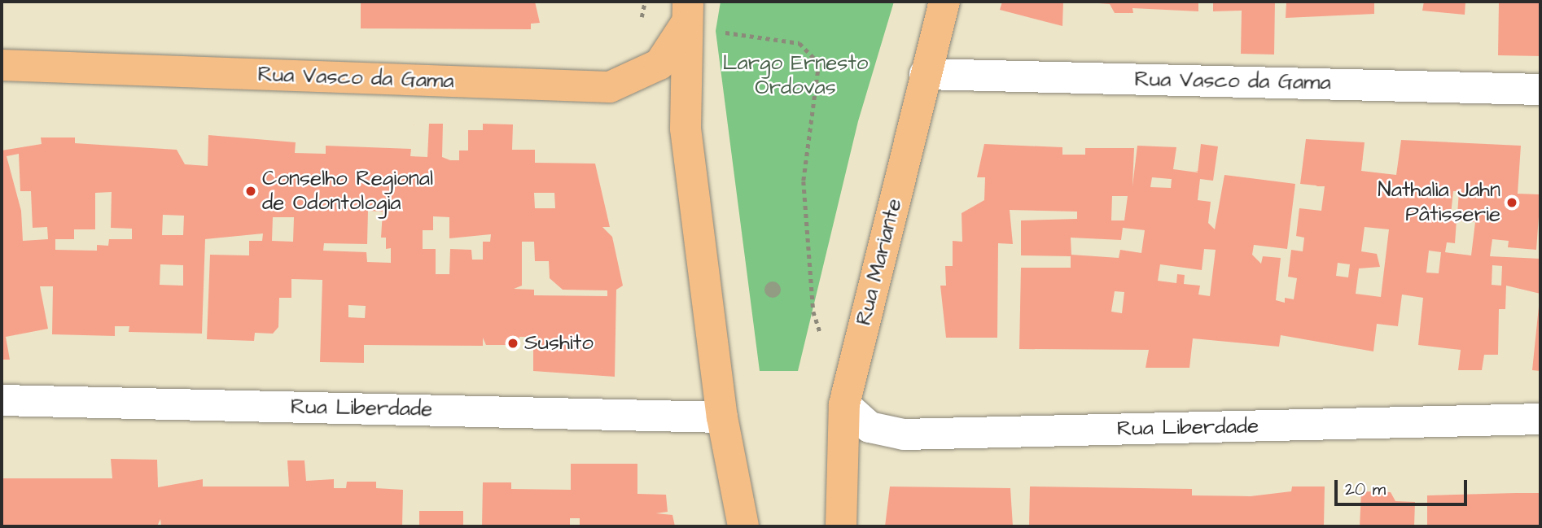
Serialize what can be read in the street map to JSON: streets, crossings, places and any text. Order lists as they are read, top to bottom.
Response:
{
  "streets": {
    "main road": ["Rua Vasco da Gama", "Rua Mariante"],
    "street": ["Rua Liberdade"]
  },
  "crossings": [
    ["Rua Vasco da Gama", "Rua Mariante"],
    ["Rua Mariante", "Rua Liberdade"]
  ],
  "parks": ["Largo Ernesto Ordovas"],
  "places": ["Conselho Regional de Odontologia", "Nathalia Jahn Pâtisserie", "Sushito"],
  "scale_bar": "20 m"
}
